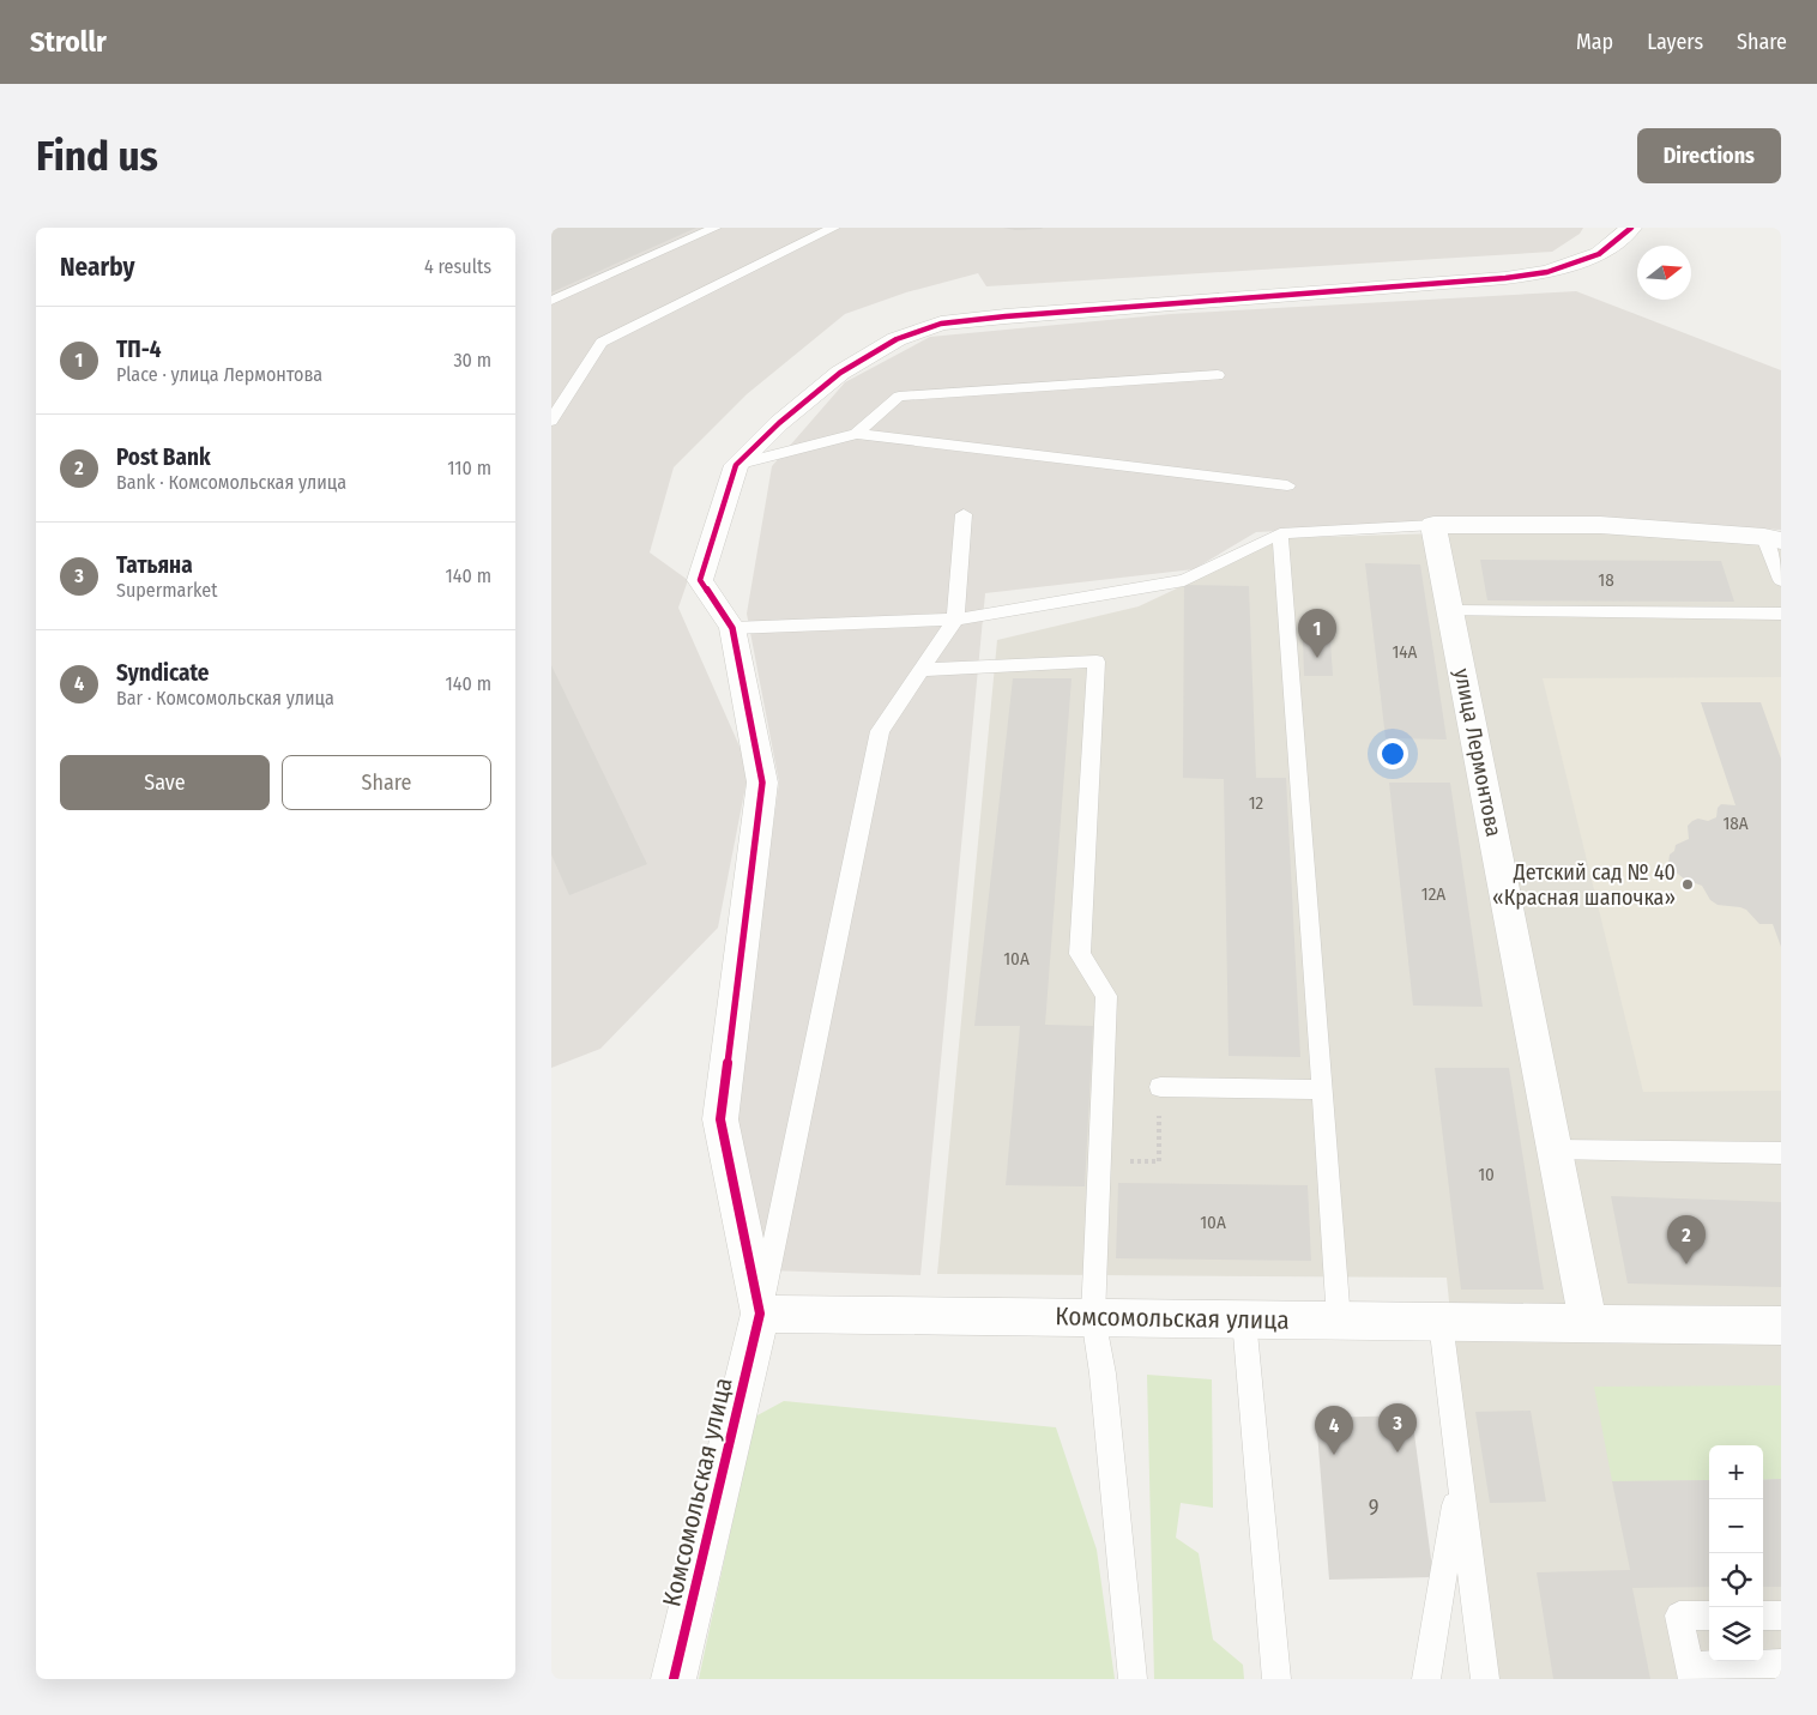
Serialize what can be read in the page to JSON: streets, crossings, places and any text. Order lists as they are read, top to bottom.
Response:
{
  "streets": {
    "street": ["улица Лермонтова", "Комсомольская улица"]
  },
  "crossings": [
    ["улица Лермонтова", "Комсомольская улица"]
  ],
  "places": ["Детский сад № 40 «Красная шапочка»"],
  "house_numbers": [
    "18",
    "14А",
    "12",
    "18А",
    "12А",
    "10А",
    "10",
    "10А",
    "9"
  ],
  "north": "right",
  "page": {
    "header": "Strollr",
    "nav": ["Map", "Layers", "Share"],
    "buttons": [
      "Directions",
      ["Save", "Share"]
    ],
    "title": "Find us",
    "heading": ["Nearby", "4 results"],
    "list": [
      {
        "mark": "1",
        "name": "ТП-4",
        "note": "Place · улица Лермонтова",
        "value": "30 m"
      },
      {
        "mark": "2",
        "name": "Post Bank",
        "note": "Bank · Комсомольская улица",
        "value": "110 m"
      },
      {
        "mark": "3",
        "name": "Татьяна",
        "note": "Supermarket",
        "value": "140 m"
      },
      {
        "mark": "4",
        "name": "Syndicate",
        "note": "Bar · Комсомольская улица",
        "value": "140 m"
      }
    ],
    "pins": [
      "1",
      "2",
      "3",
      "4"
    ],
    "map_buttons": ["+", "−"]
  }
}
